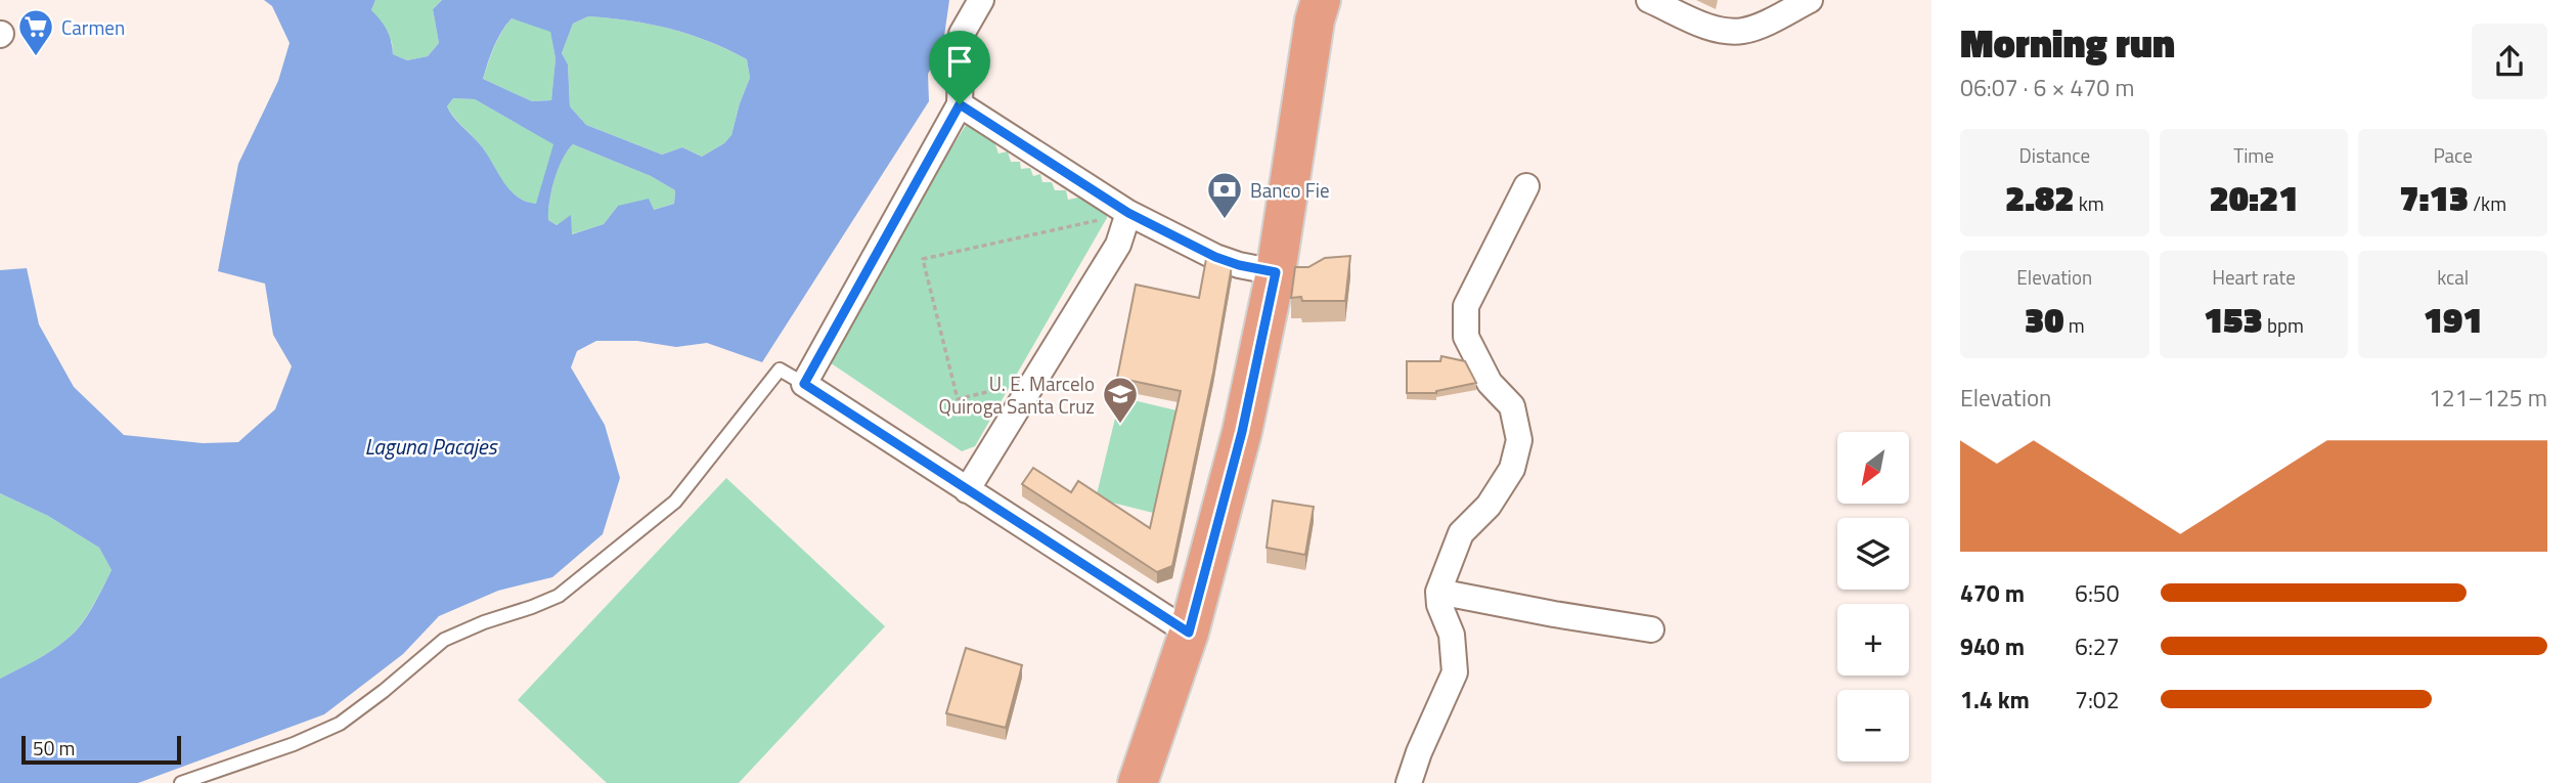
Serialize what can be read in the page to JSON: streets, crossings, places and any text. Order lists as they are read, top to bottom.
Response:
{
  "water": ["Laguna Pacajes"],
  "places": {
    "supermarket": ["Carmen"],
    "bank": ["Banco Fie"],
    "school or university": ["U. E. Marcelo Quiroga Santa Cruz"]
  },
  "scale_bar": "50 m",
  "north": "bottom left",
  "page": {
    "heading": ["Morning run", "06:07 · 6 × 470 m"],
    "stats": [
      ["Distance", "2.82 km"],
      ["Time", "20:21"],
      ["Pace", "7:13 /km"],
      ["Elevation", "30 m"],
      ["Heart rate", "153 bpm"],
      ["kcal", "191"]
    ],
    "chart": ["Elevation", "121–125 m"],
    "map_buttons": ["+", "−"],
    "list": [
      {
        "name": "470 m",
        "note": "6:50"
      },
      {
        "name": "940 m",
        "note": "6:27"
      },
      {
        "name": "1.4 km",
        "note": "7:02"
      }
    ],
    "scale": "50 m"
  }
}
